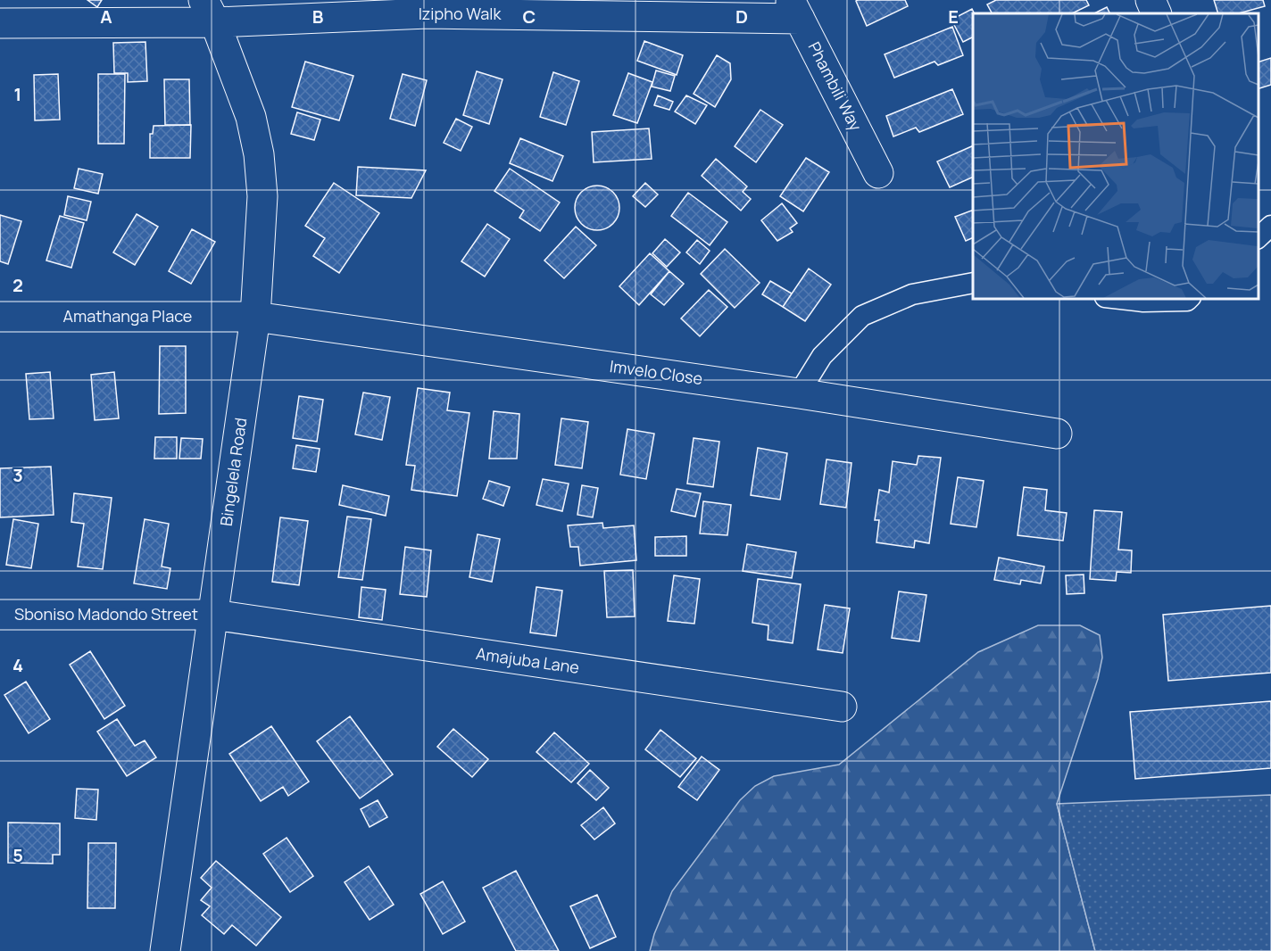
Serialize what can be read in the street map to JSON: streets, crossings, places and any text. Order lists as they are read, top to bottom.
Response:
{
  "streets": {
    "street": [
      "Izipho Walk",
      "Phambili Way",
      "Amathanga Place",
      "Imvelo Close",
      "Bingelela Road",
      "Sboniso Madondo Street",
      "Amajuba Lane"
    ]
  },
  "crossings": [
    ["Izipho Walk", "Phambili Way"],
    ["Izipho Walk", "Bingelela Road"],
    ["Amathanga Place", "Imvelo Close"],
    ["Amathanga Place", "Bingelela Road"],
    ["Imvelo Close", "Bingelela Road"],
    ["Bingelela Road", "Sboniso Madondo Street"],
    ["Bingelela Road", "Amajuba Lane"],
    ["Sboniso Madondo Street", "Amajuba Lane"]
  ],
  "grid": {
    "columns": [
      "A",
      "B",
      "C",
      "D",
      "E"
    ],
    "rows": [
      "1",
      "2",
      "3",
      "4",
      "5"
    ]
  }
}
